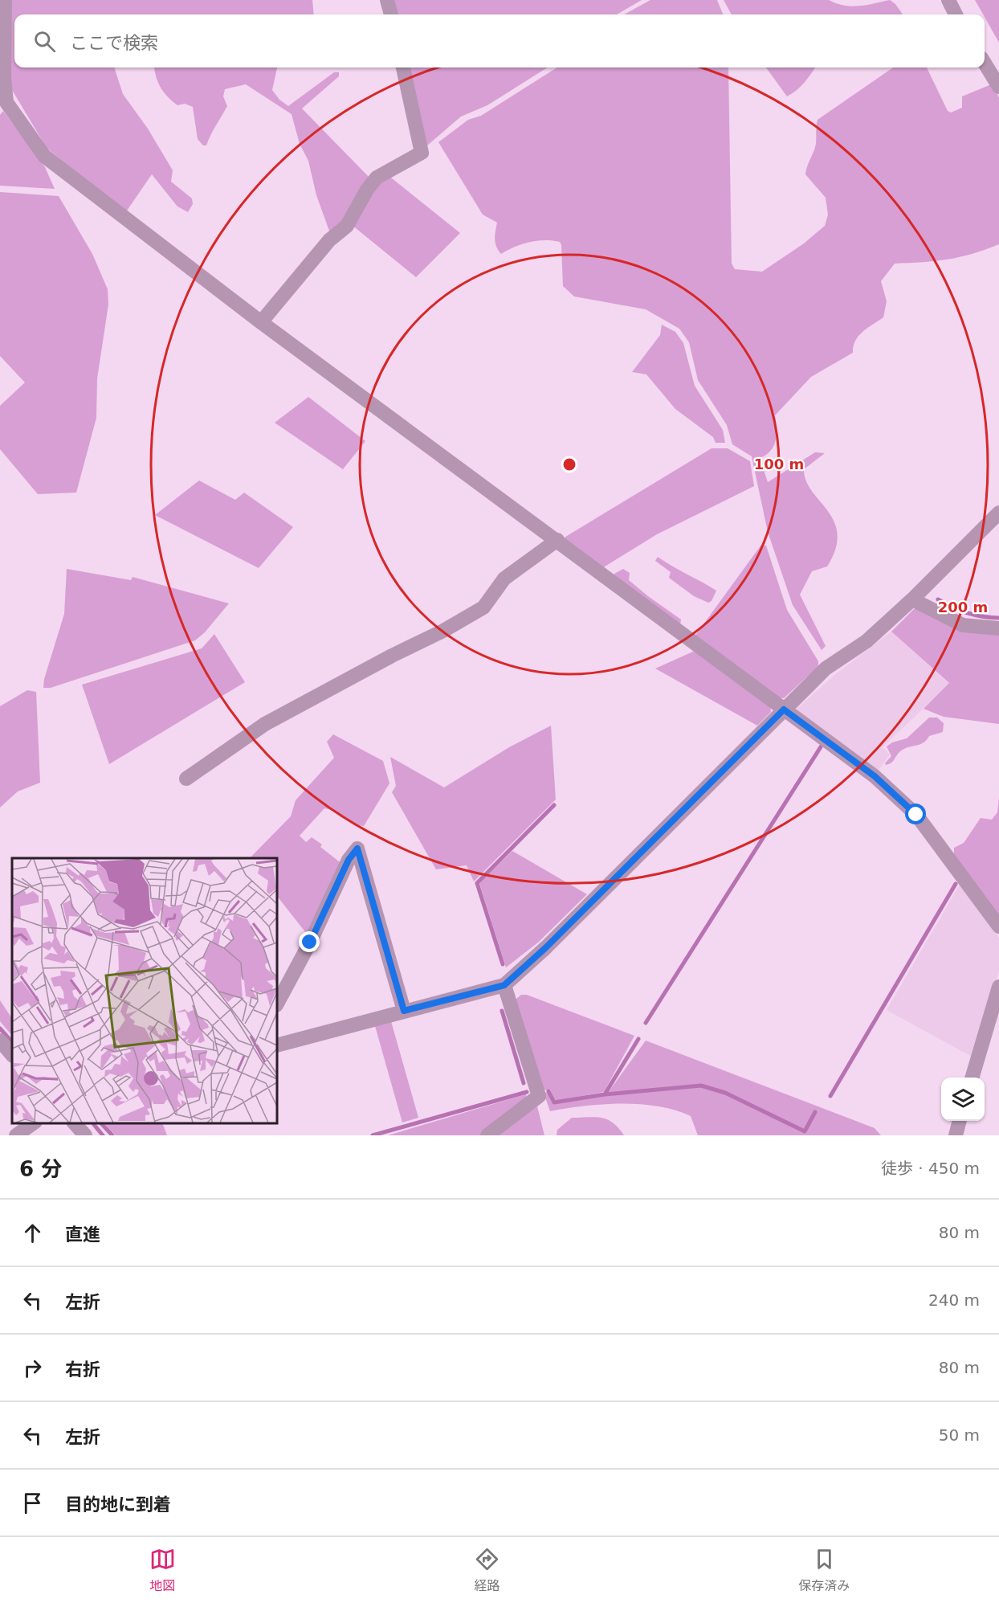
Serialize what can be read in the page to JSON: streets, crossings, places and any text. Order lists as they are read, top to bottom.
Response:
{
  "page": {
    "search": "ここで検索",
    "heading": ["6 分", "徒歩 · 450 m"],
    "list": [
      ["直進", "80 m"],
      ["左折", "240 m"],
      ["右折", "80 m"],
      ["左折", "50 m"],
      "目的地に到着"
    ],
    "nav": ["地図", "経路", "保存済み"]
  },
  "rings": ["100 m", "200 m"]
}
